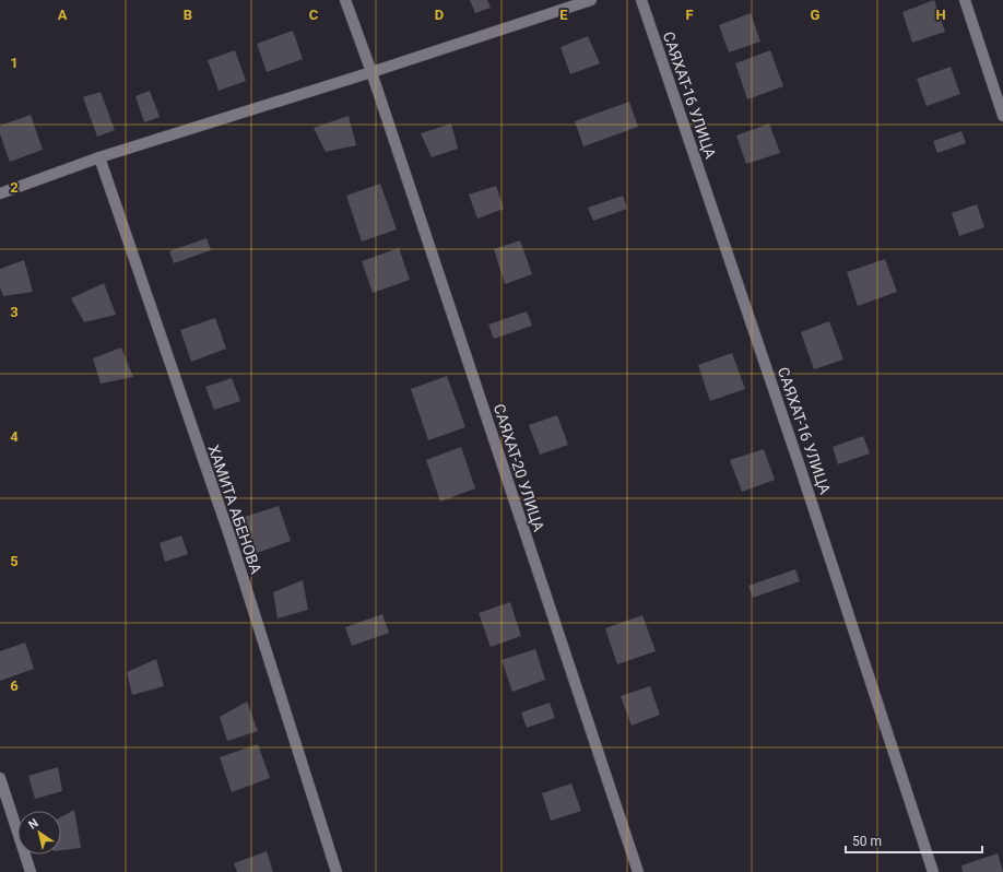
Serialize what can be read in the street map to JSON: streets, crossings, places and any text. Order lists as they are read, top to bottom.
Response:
{
  "streets": {
    "street": ["САЯХАТ-16 УЛИЦА", "САЯХАТ-20 УЛИЦА", "ХАМИТА АБЕНОВА"]
  },
  "scale_bar": "50 m",
  "north": "top left",
  "grid": {
    "columns": [
      "A",
      "B",
      "C",
      "D",
      "E",
      "F",
      "G",
      "H"
    ],
    "rows": [
      "1",
      "2",
      "3",
      "4",
      "5",
      "6"
    ]
  }
}
